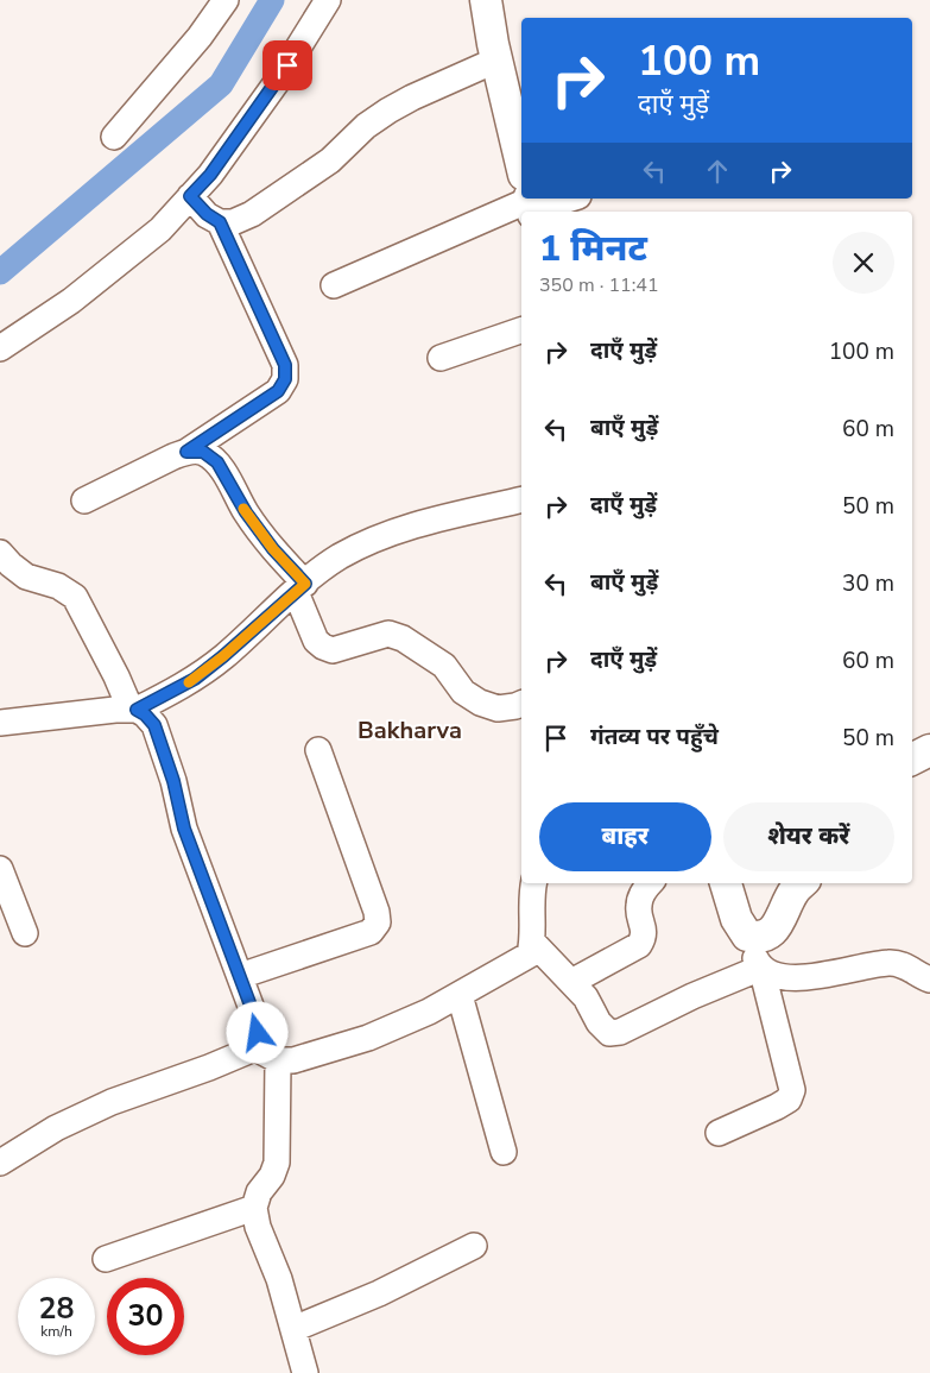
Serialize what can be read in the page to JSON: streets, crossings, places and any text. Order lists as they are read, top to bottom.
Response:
{
  "districts": ["Bakharva"],
  "page": {
    "turn": ["100 m", "दाएँ मुड़ें"],
    "heading": ["1 मिनट", "350 m · 11:41"],
    "list": [
      {
        "name": "दाएँ मुड़ें",
        "value": "100 m"
      },
      {
        "name": "बाएँ मुड़ें",
        "value": "60 m"
      },
      {
        "name": "दाएँ मुड़ें",
        "value": "50 m"
      },
      {
        "name": "बाएँ मुड़ें",
        "value": "30 m"
      },
      {
        "name": "दाएँ मुड़ें",
        "value": "60 m"
      },
      {
        "name": "गंतव्य पर पहुँचे",
        "value": "50 m"
      }
    ],
    "buttons": ["बाहर", "शेयर करें"],
    "speed": "28 km/h",
    "limit": "30"
  }
}
